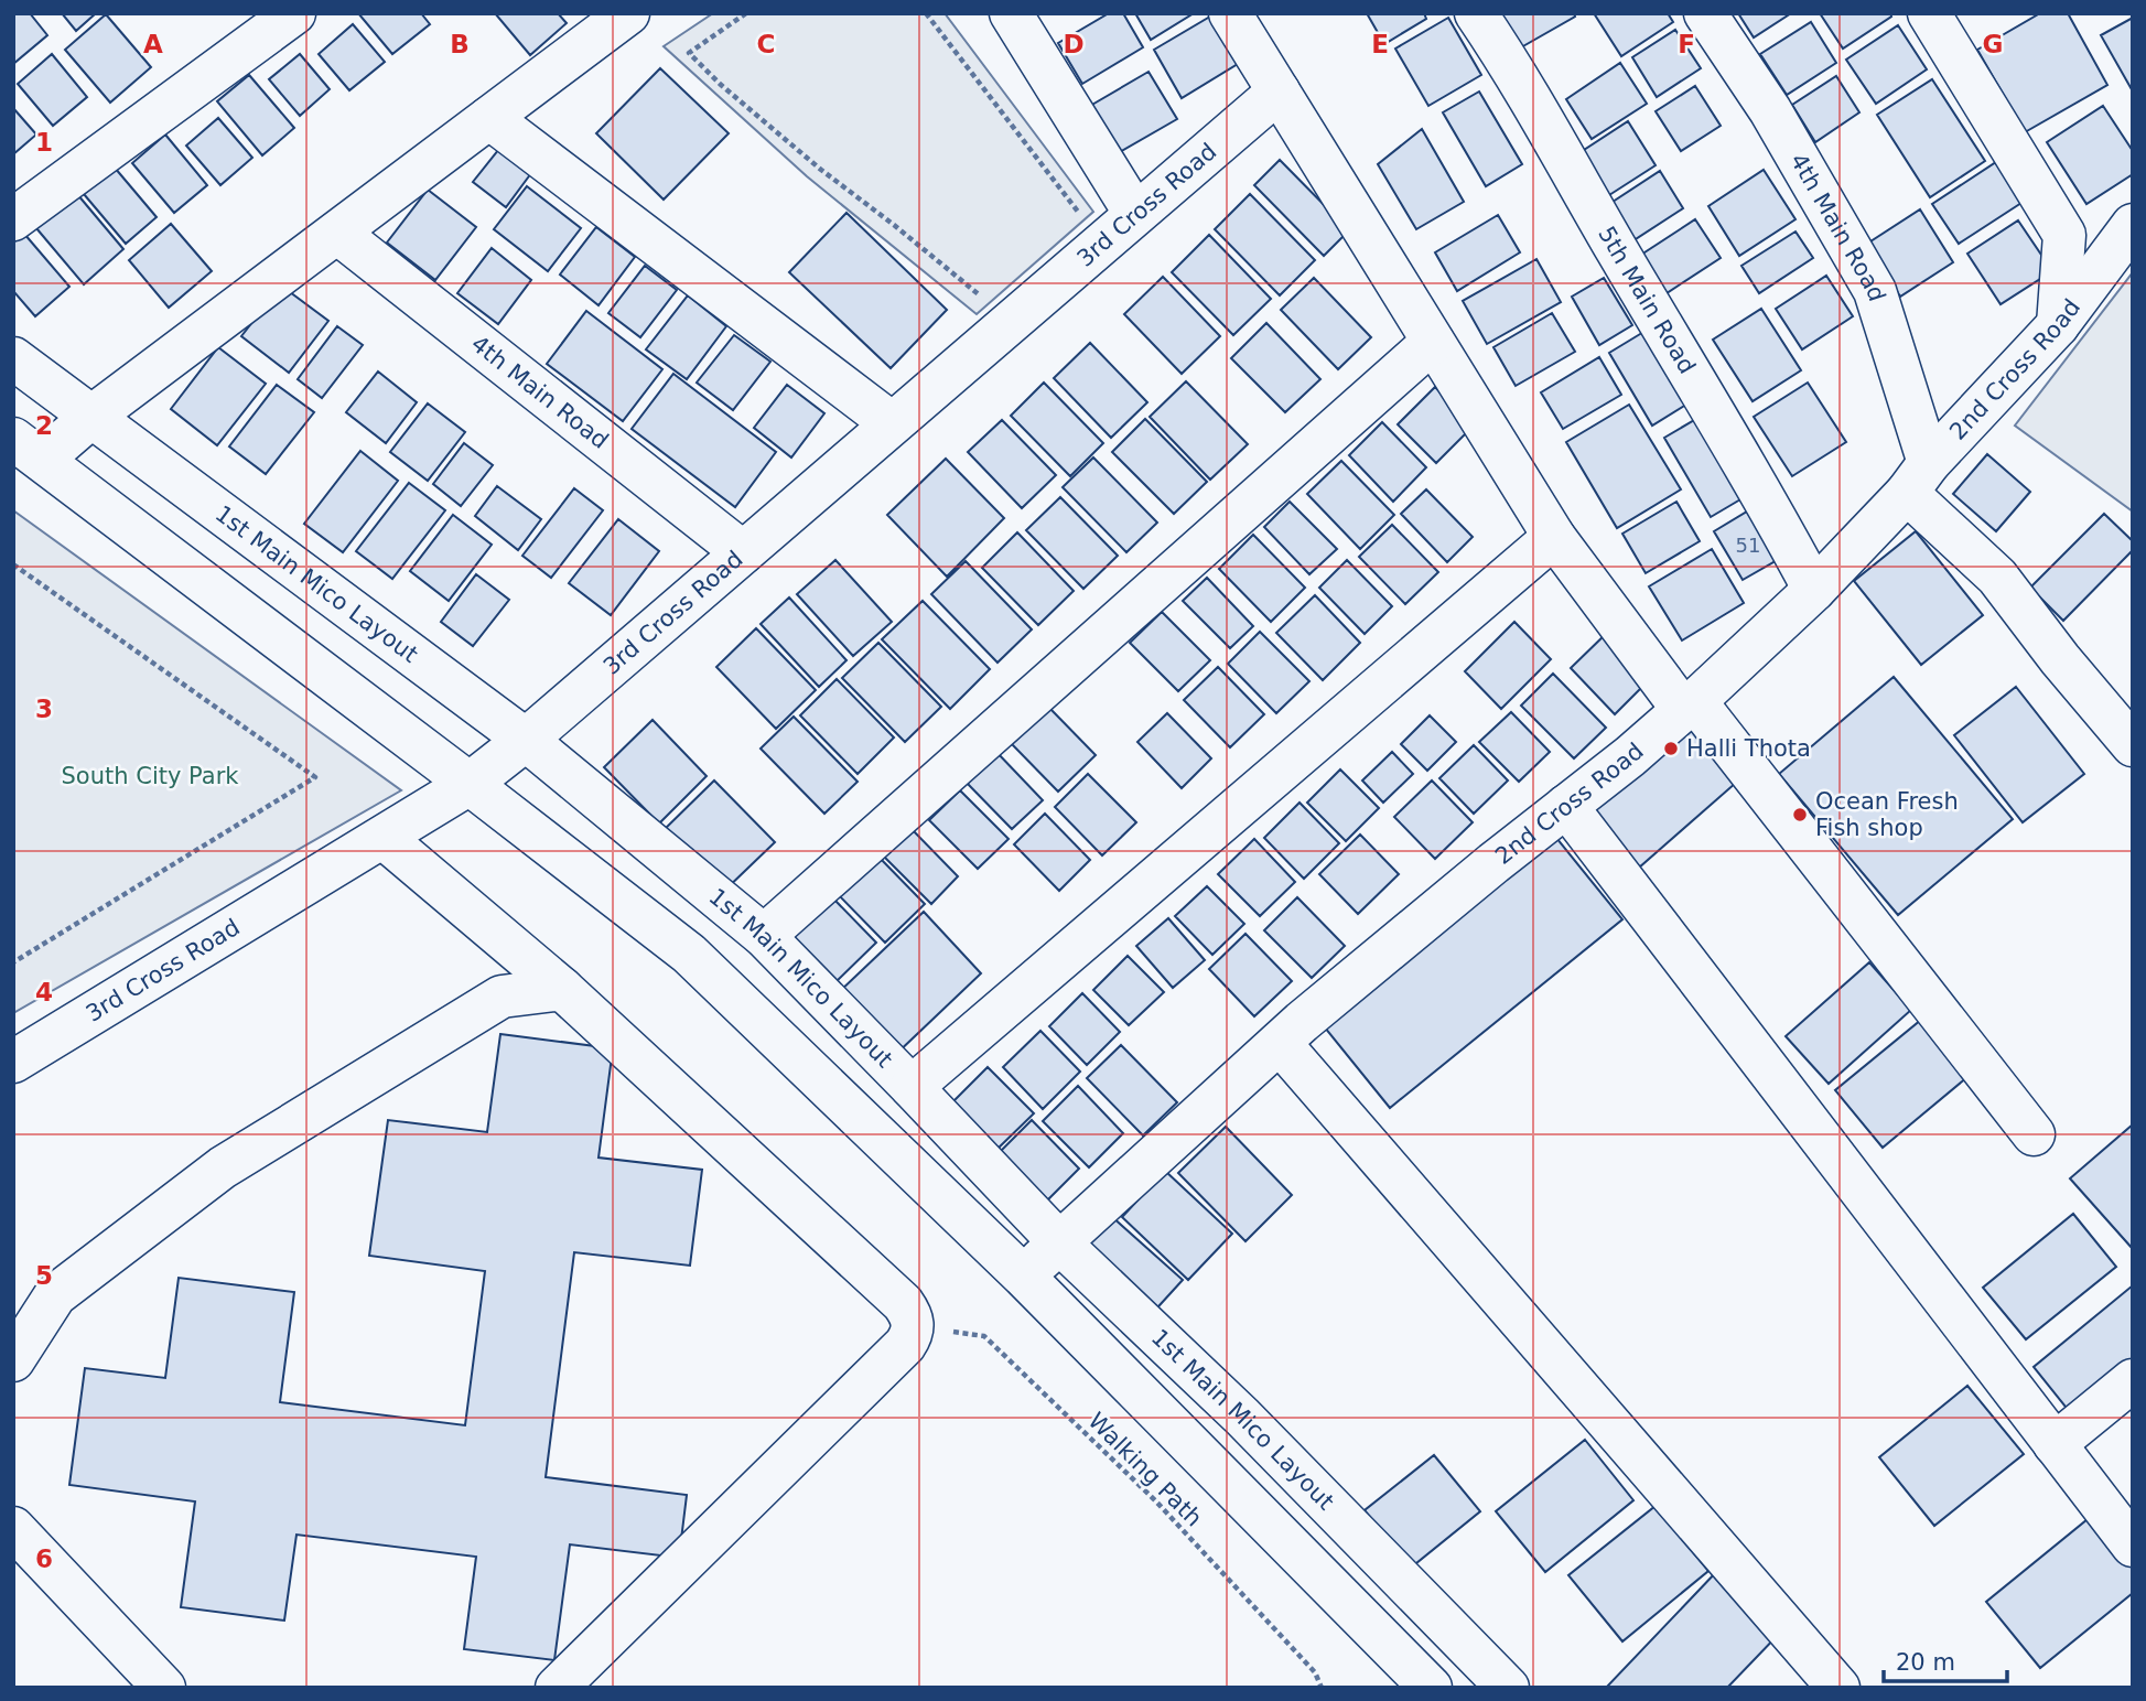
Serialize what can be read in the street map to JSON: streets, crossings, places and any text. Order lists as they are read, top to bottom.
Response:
{
  "streets": {
    "street": [
      "3rd Cross Road",
      "4th Main Road",
      "5th Main Road",
      "2nd Cross Road",
      "1st Main Mico Layout"
    ],
    "path": ["Walking Path"]
  },
  "crossings": [
    ["3rd Cross Road", "4th Main Road"],
    ["3rd Cross Road", "1st Main Mico Layout"],
    ["4th Main Road", "2nd Cross Road"],
    ["5th Main Road", "2nd Cross Road"],
    ["2nd Cross Road", "1st Main Mico Layout"]
  ],
  "parks": ["South City Park"],
  "places": ["Halli Thota", "Ocean Fresh Fish shop"],
  "house_numbers": ["51"],
  "scale_bar": "20 m",
  "grid": {
    "columns": [
      "A",
      "B",
      "C",
      "D",
      "E",
      "F",
      "G"
    ],
    "rows": [
      "1",
      "2",
      "3",
      "4",
      "5",
      "6"
    ]
  }
}
